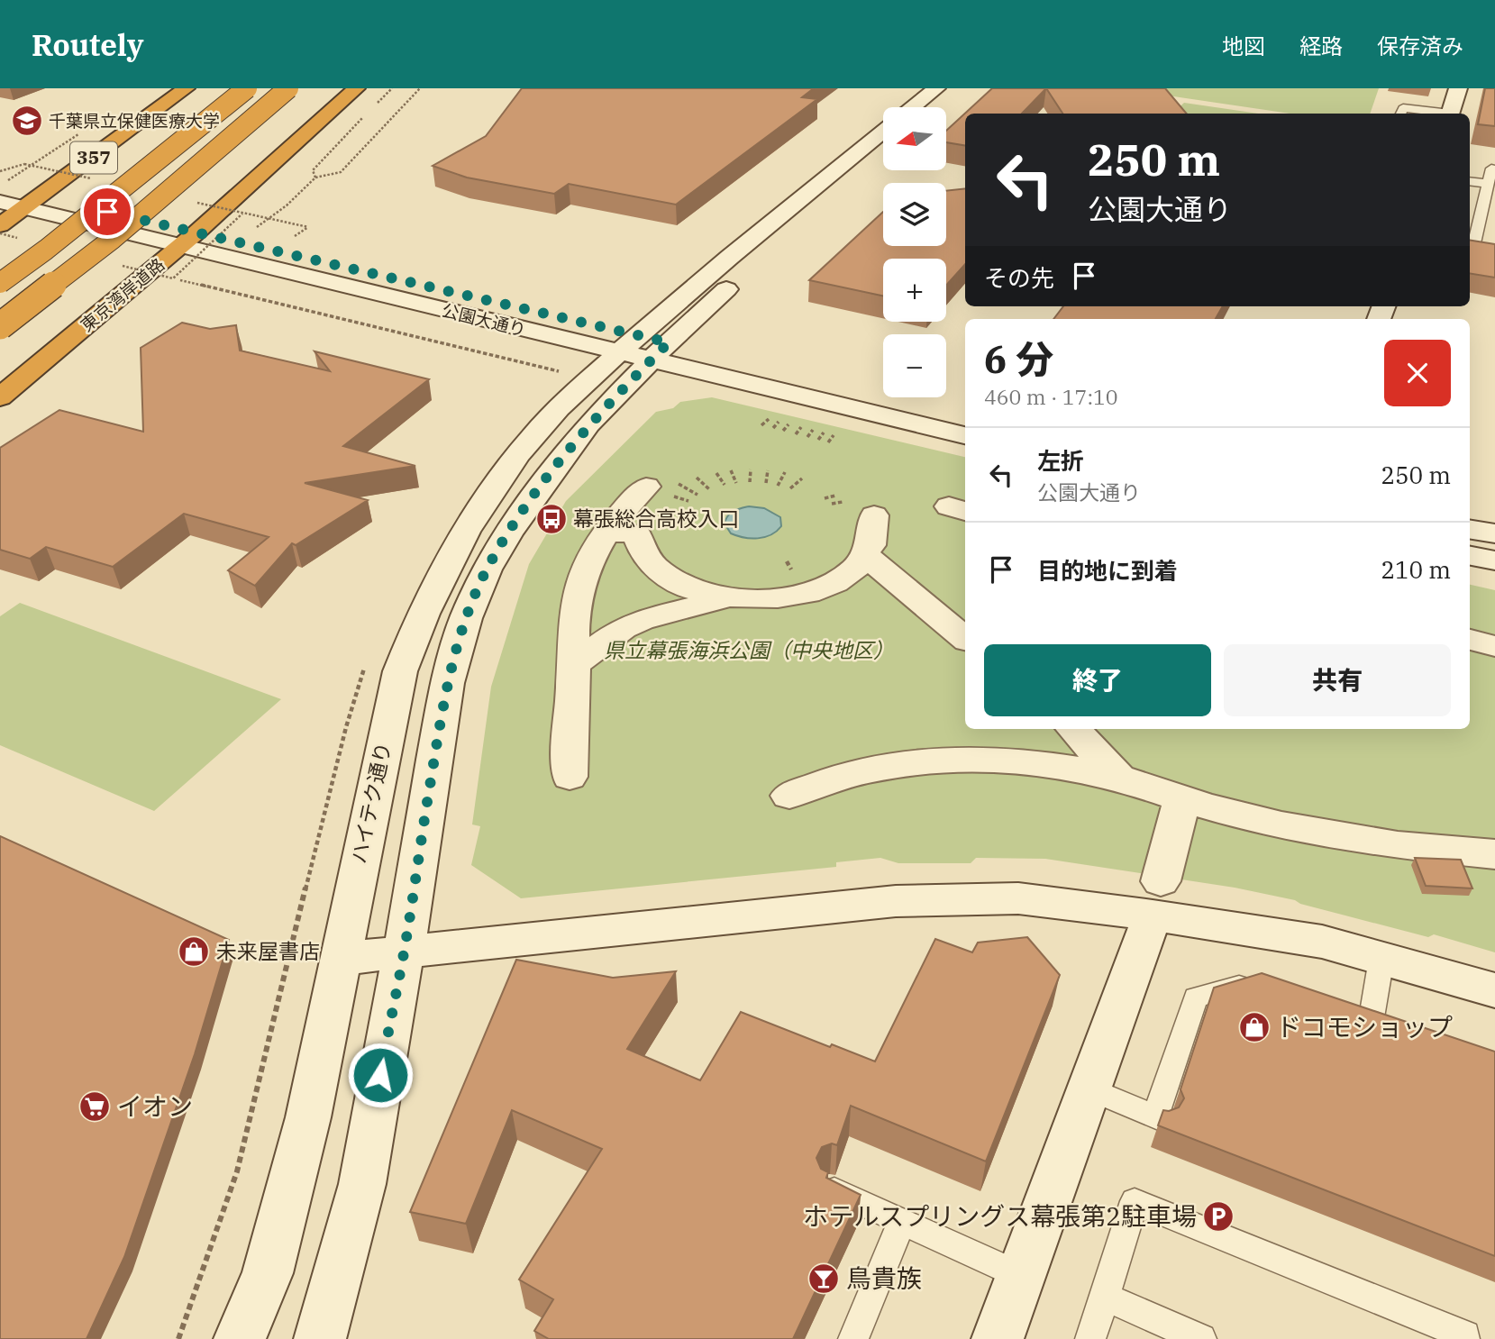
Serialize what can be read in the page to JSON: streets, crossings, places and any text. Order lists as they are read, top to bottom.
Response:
{
  "streets": {
    "highway": ["357", "東京湾岸道路"],
    "street": ["公園大通り", "ハイテク通り"]
  },
  "crossings": [
    ["357", "公園大通り"],
    ["東京湾岸道路", "公園大通り"],
    ["公園大通り", "ハイテク通り"]
  ],
  "parks": ["県立幕張海浜公園（中央地区）"],
  "places": {
    "school or university": ["千葉県立保健医療大学"],
    "bus stop": ["幕張総合高校入口"],
    "shop": ["未来屋書店", "ドコモショップ"],
    "supermarket": ["イオン"],
    "parking": ["ホテルスプリングス幕張第2駐車場"],
    "bar": ["鳥貴族"]
  },
  "north": "left",
  "page": {
    "header": "Routely",
    "nav": ["地図", "経路", "保存済み"],
    "map_buttons": ["+", "−"],
    "turn": ["250 m", "公園大通り"],
    "then": "その先",
    "heading": ["6 分", "460 m · 17:10"],
    "list": [
      {
        "name": "左折",
        "note": "公園大通り",
        "value": "250 m"
      },
      {
        "name": "目的地に到着",
        "value": "210 m"
      }
    ],
    "buttons": ["終了", "共有"]
  }
}
